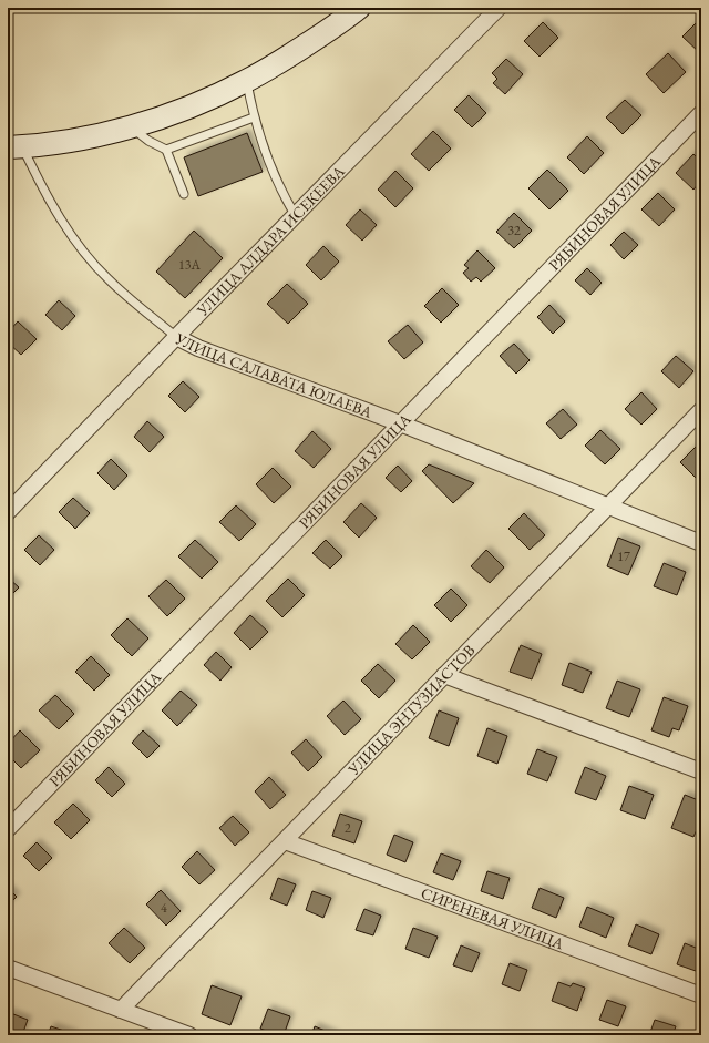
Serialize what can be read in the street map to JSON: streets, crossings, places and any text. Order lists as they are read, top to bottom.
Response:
{
  "streets": {
    "street": [
      "РЯБИНОВАЯ УЛИЦА",
      "УЛИЦА АЛДАРА ИСЕКЕЕВА",
      "УЛИЦА САЛАВАТА ЮЛАЕВА",
      "УЛИЦА ЭНТУЗИАСТОВ",
      "СИРЕНЕВАЯ УЛИЦА"
    ]
  },
  "crossings": [
    ["РЯБИНОВАЯ УЛИЦА", "УЛИЦА САЛАВАТА ЮЛАЕВА"],
    ["УЛИЦА АЛДАРА ИСЕКЕЕВА", "УЛИЦА САЛАВАТА ЮЛАЕВА"],
    ["УЛИЦА САЛАВАТА ЮЛАЕВА", "УЛИЦА ЭНТУЗИАСТОВ"],
    ["УЛИЦА ЭНТУЗИАСТОВ", "СИРЕНЕВАЯ УЛИЦА"]
  ],
  "house_numbers": [
    "32",
    "13А",
    "17",
    "2",
    "4"
  ]
}
